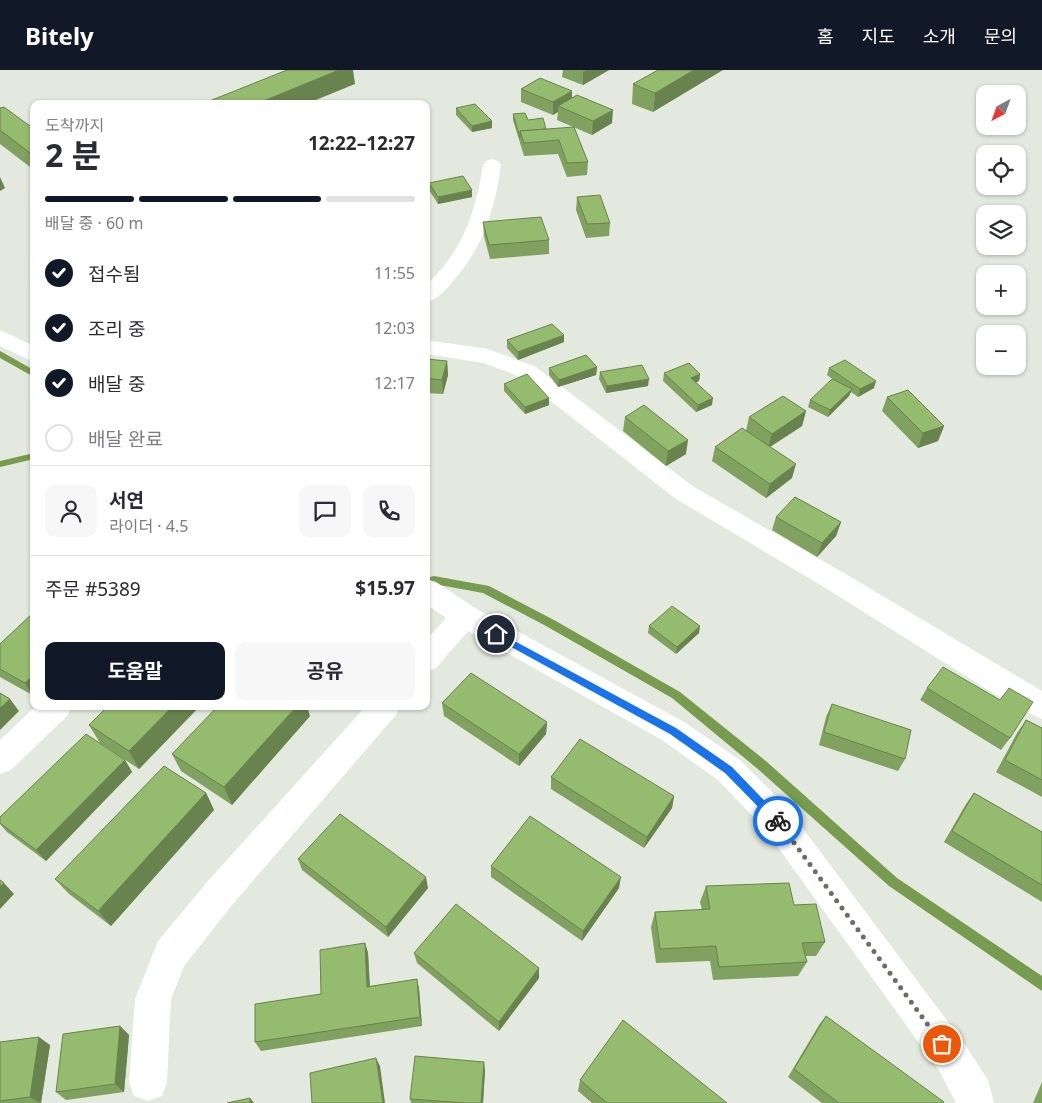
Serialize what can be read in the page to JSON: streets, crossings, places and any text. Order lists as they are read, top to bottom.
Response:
{
  "north": "bottom left",
  "page": {
    "header": "Bitely",
    "nav": [
      "홈",
      "지도",
      "소개",
      "문의"
    ],
    "map_buttons": ["+", "−"],
    "heading": ["2 분", "도착까지", "12:22–12:27"],
    "panel": [
      "서연",
      "라이더 · 4.5",
      "주문 #5389",
      "$15.97"
    ],
    "bar": "배달 중 · 60 m",
    "list": [
      ["접수됨", "11:55"],
      ["조리 중", "12:03"],
      ["배달 중", "12:17"],
      "배달 완료"
    ],
    "buttons": ["도움말", "공유"]
  }
}
